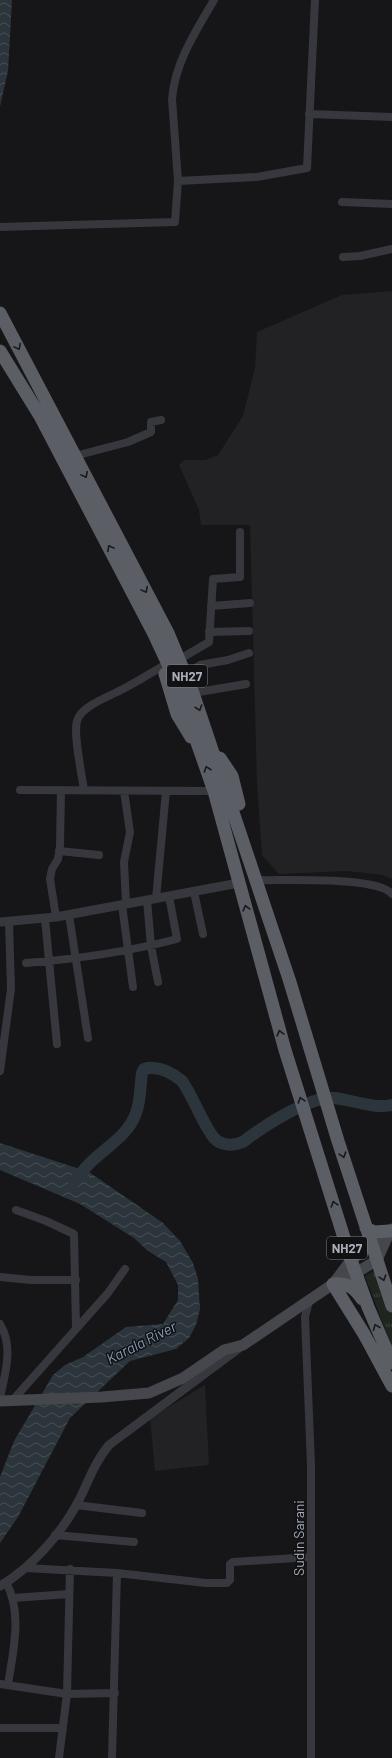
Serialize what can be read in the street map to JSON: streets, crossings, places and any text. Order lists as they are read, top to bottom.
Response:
{
  "streets": {
    "highway": ["NH27"],
    "street": ["Sudin Sarani"]
  },
  "water": ["Karala River"]
}
